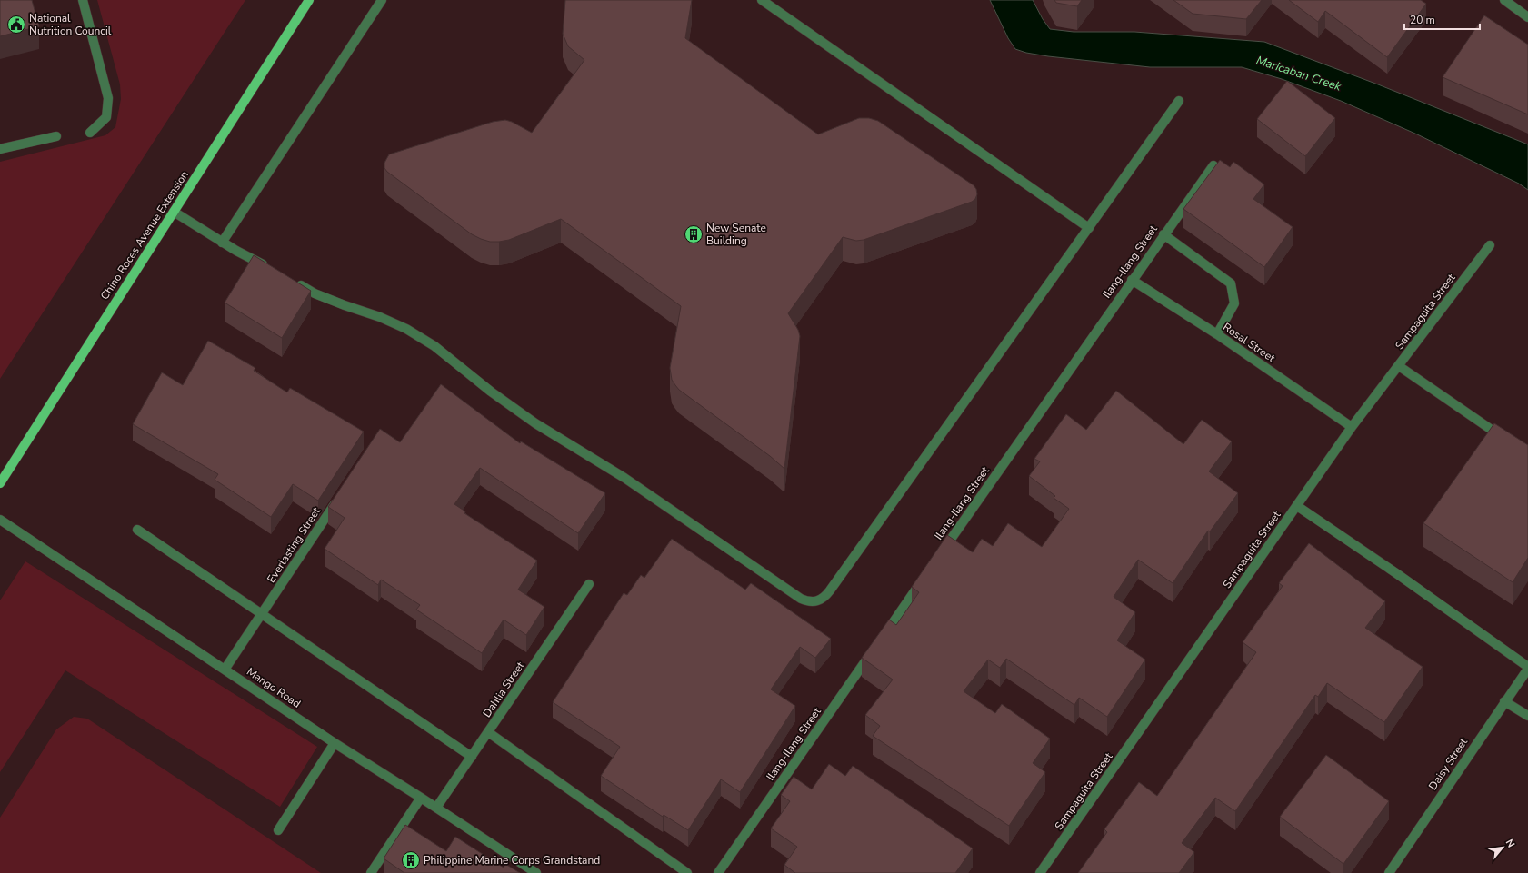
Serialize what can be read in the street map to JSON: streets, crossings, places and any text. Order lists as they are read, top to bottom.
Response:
{
  "streets": {
    "main road": ["Chino Roces Avenue Extension"],
    "street": [
      "Ilang-Ilang Street",
      "Sampaguita Street",
      "Rosal Street",
      "Everlasting Street",
      "Mango Road",
      "Dahlia Street",
      "Daisy Street"
    ]
  },
  "crossings": [
    ["Ilang-Ilang Street", "Rosal Street"],
    ["Sampaguita Street", "Rosal Street"],
    ["Everlasting Street", "Mango Road"],
    ["Mango Road", "Dahlia Street"]
  ],
  "water": ["Maricaban Creek"],
  "places": {
    "public building": ["National Nutrition Council"],
    "building": ["New Senate Building", "Philippine Marine Corps Grandstand"]
  },
  "scale_bar": "20 m",
  "north": "top right"
}
